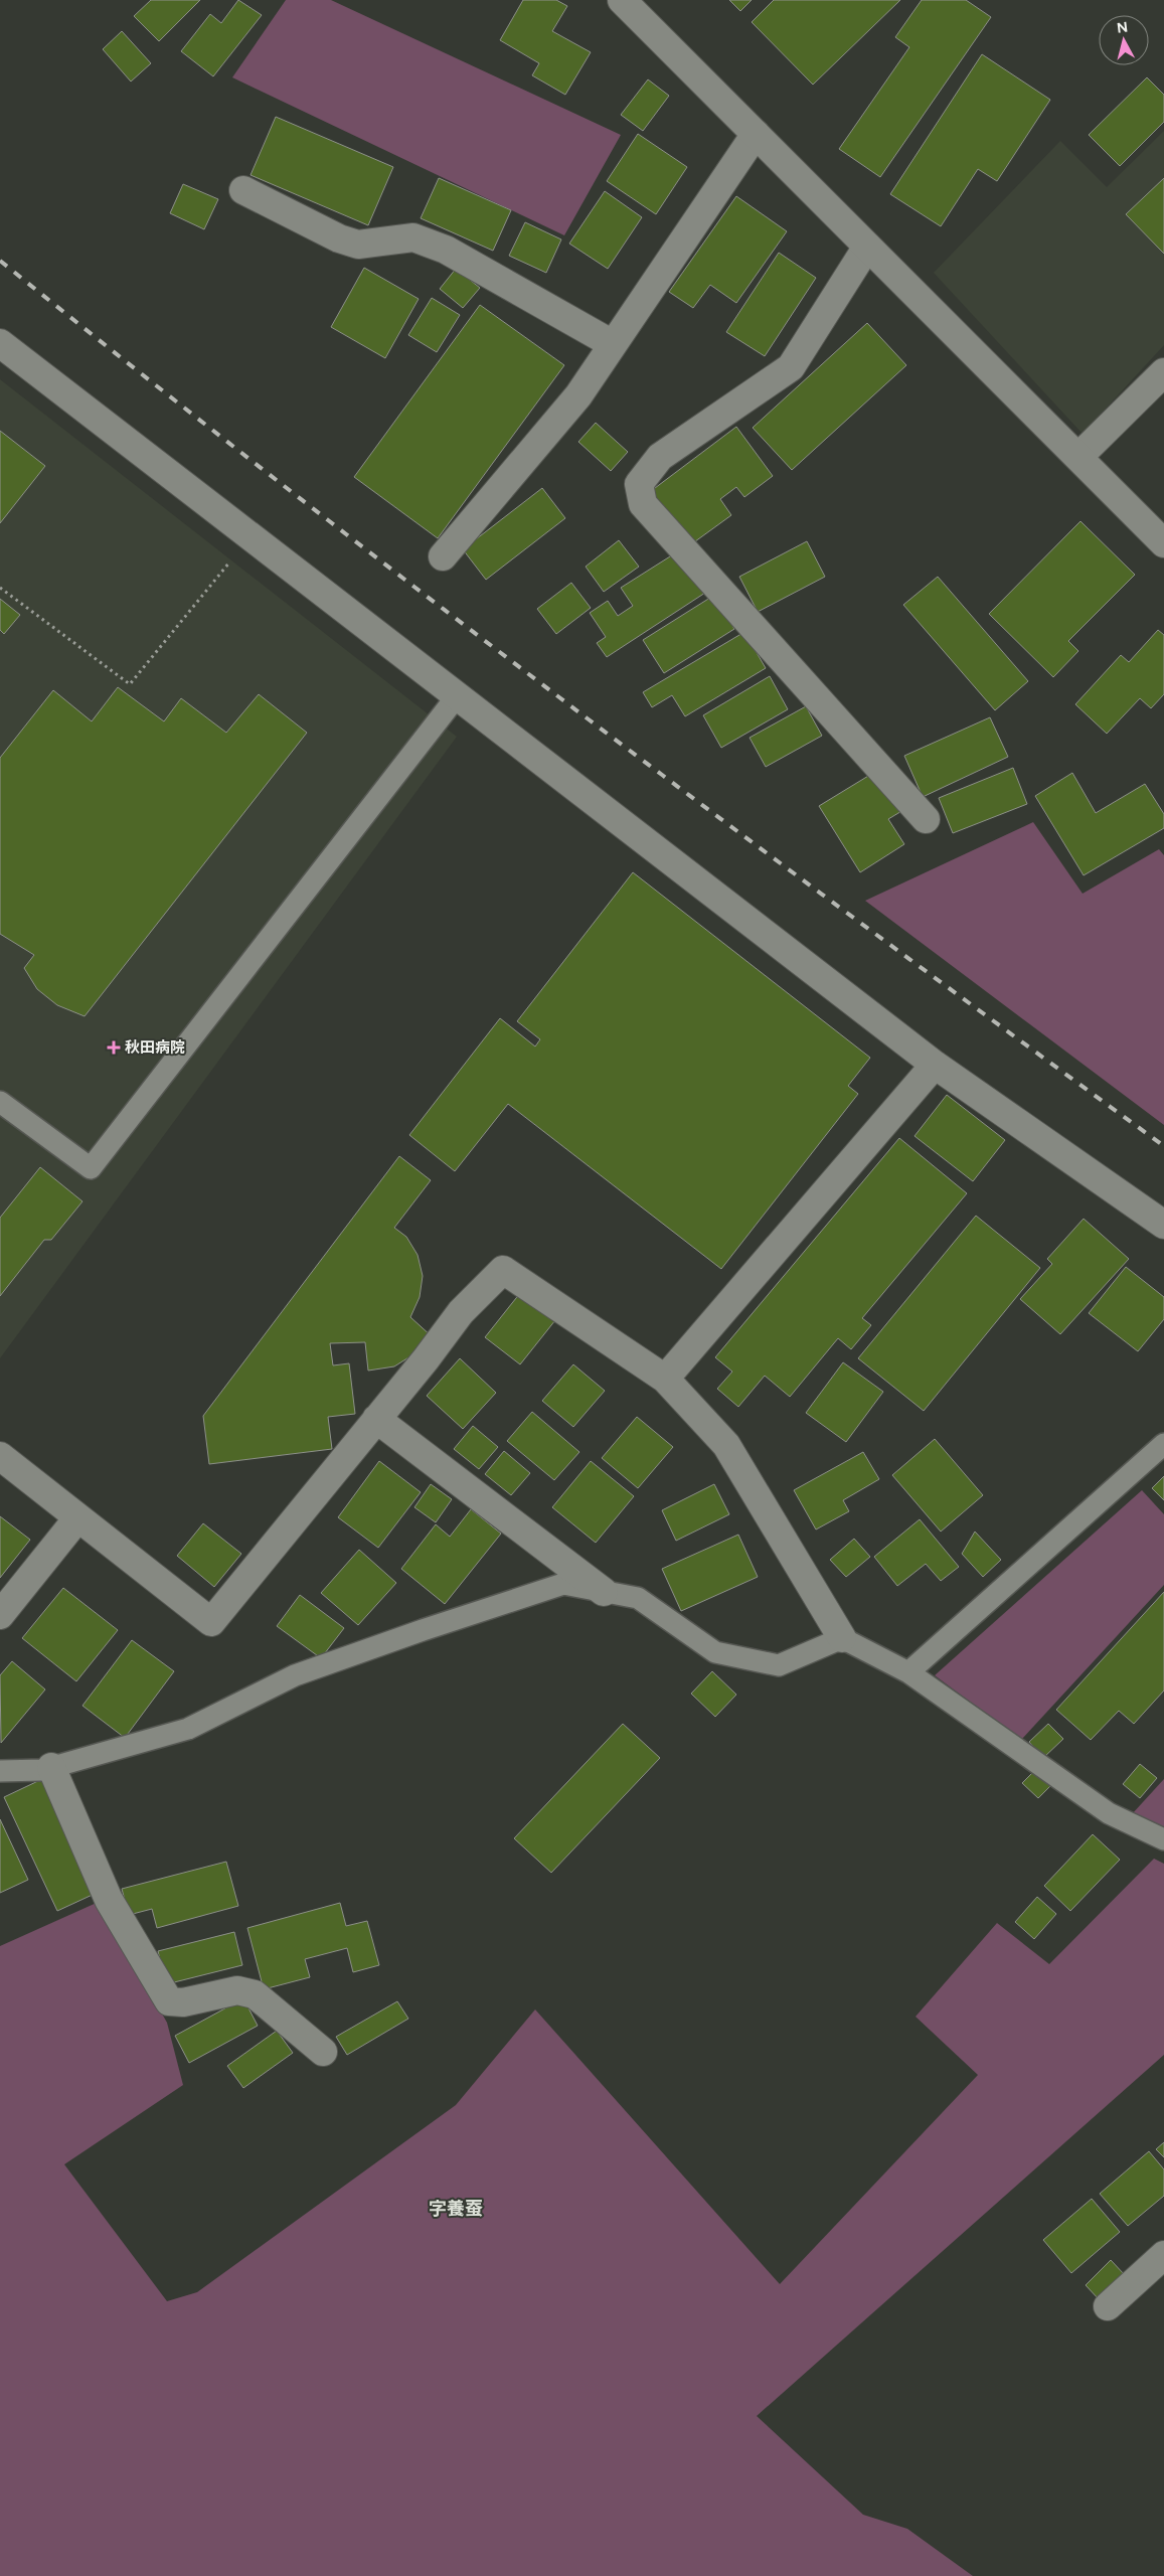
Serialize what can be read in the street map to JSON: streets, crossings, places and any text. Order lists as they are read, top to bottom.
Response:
{
  "districts": ["字養蚕"],
  "places": {
    "health": ["秋田病院"]
  },
  "north": "top"
}
